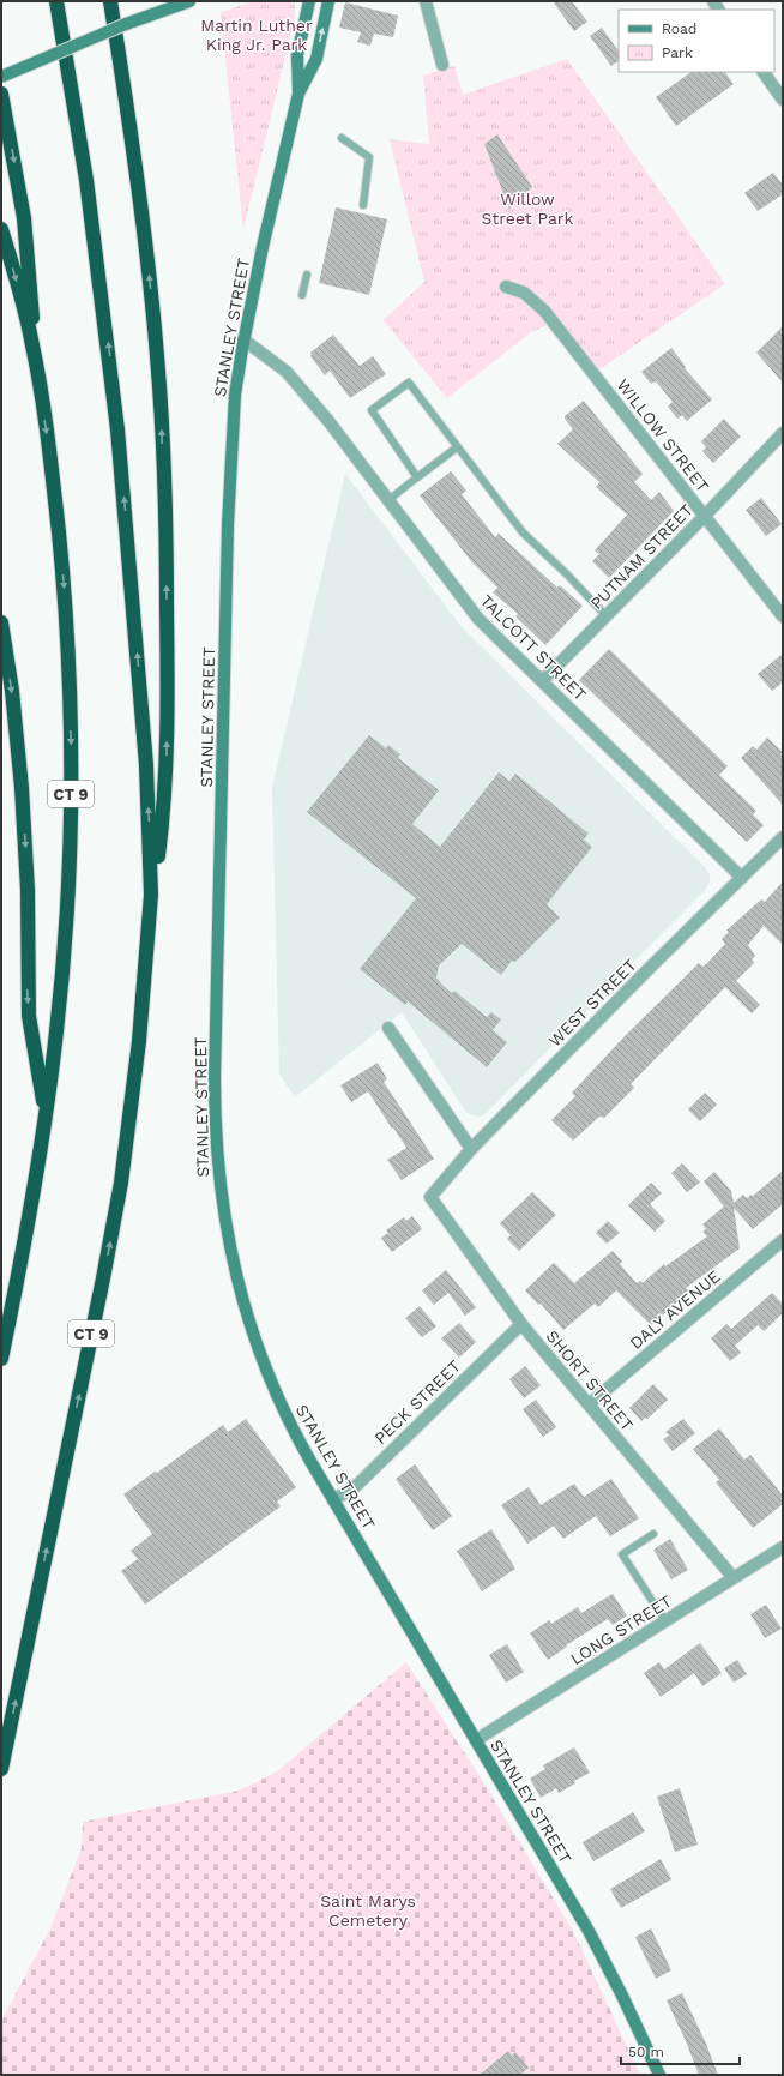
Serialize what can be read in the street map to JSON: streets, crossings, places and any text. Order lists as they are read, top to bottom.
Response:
{
  "streets": {
    "highway": ["CT 9"],
    "main road": ["STANLEY STREET"],
    "street": [
      "WILLOW STREET",
      "PUTNAM STREET",
      "TALCOTT STREET",
      "WEST STREET",
      "DALY AVENUE",
      "SHORT STREET",
      "PECK STREET",
      "LONG STREET"
    ]
  },
  "crossings": [
    ["STANLEY STREET", "TALCOTT STREET"],
    ["STANLEY STREET", "PECK STREET"],
    ["STANLEY STREET", "LONG STREET"],
    ["WILLOW STREET", "PUTNAM STREET"],
    ["PUTNAM STREET", "TALCOTT STREET"],
    ["TALCOTT STREET", "WEST STREET"],
    ["WEST STREET", "SHORT STREET"],
    ["DALY AVENUE", "SHORT STREET"],
    ["SHORT STREET", "PECK STREET"],
    ["SHORT STREET", "LONG STREET"]
  ],
  "parks": ["Martin Luther King Jr. Park", "Willow Street Park", "Saint Marys Cemetery"],
  "legend": ["Road", "Park"],
  "scale_bar": "50 m"
}
